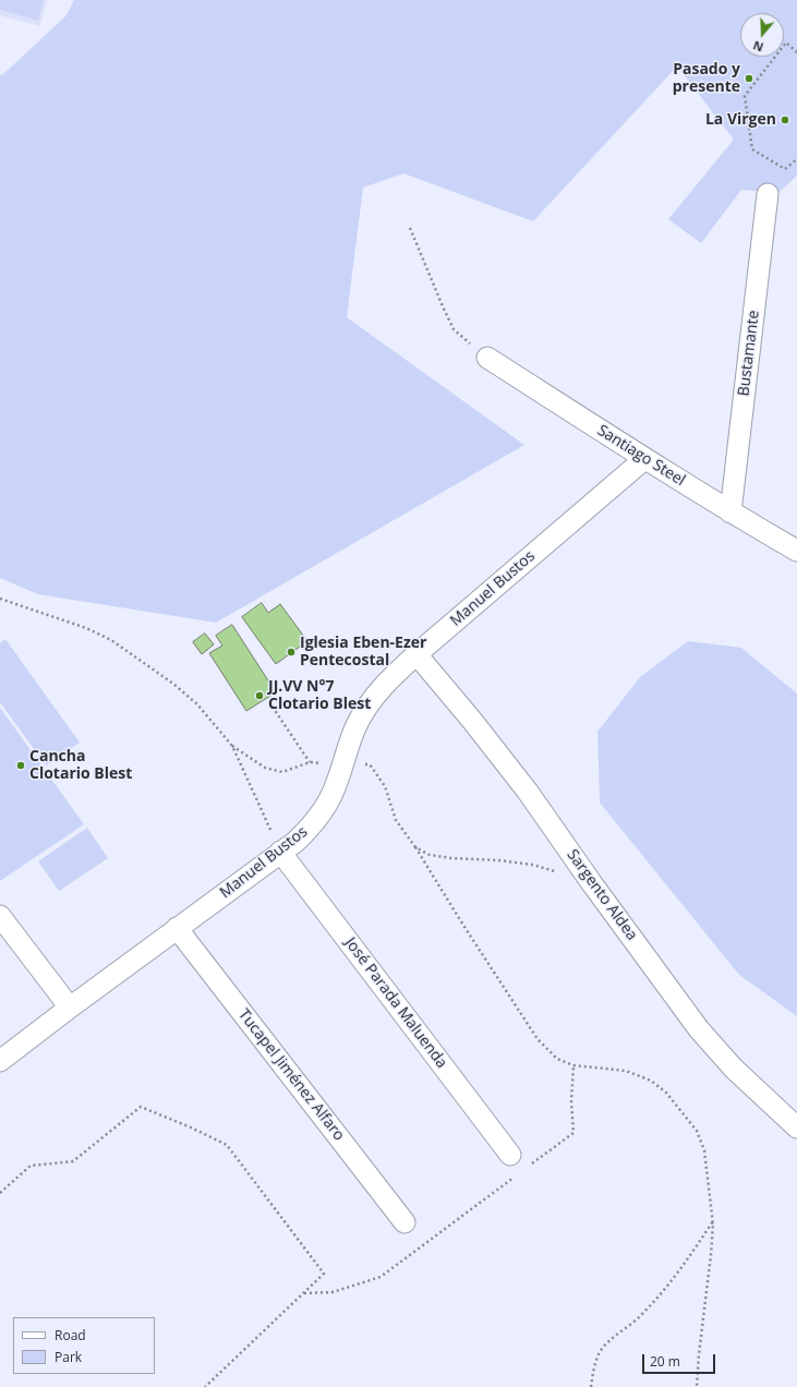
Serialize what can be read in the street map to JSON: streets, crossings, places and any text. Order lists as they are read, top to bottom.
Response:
{
  "streets": {
    "street": [
      "Bustamante",
      "Santiago Steel",
      "Manuel Bustos",
      "Sargento Aldea",
      "José Parada Maluenda",
      "Tucapel Jiménez Alfaro"
    ]
  },
  "crossings": [
    ["Bustamante", "Santiago Steel"],
    ["Santiago Steel", "Manuel Bustos"],
    ["Manuel Bustos", "Sargento Aldea"],
    ["Manuel Bustos", "José Parada Maluenda"],
    ["Manuel Bustos", "Tucapel Jiménez Alfaro"]
  ],
  "places": [
    "Pasado y presente",
    "La Virgen",
    "Iglesia Eben-Ezer Pentecostal",
    "JJ.VV N°7 Clotario Blest",
    "Cancha Clotario Blest"
  ],
  "legend": ["Road", "Park"],
  "scale_bar": "20 m",
  "north": "bottom"
}
